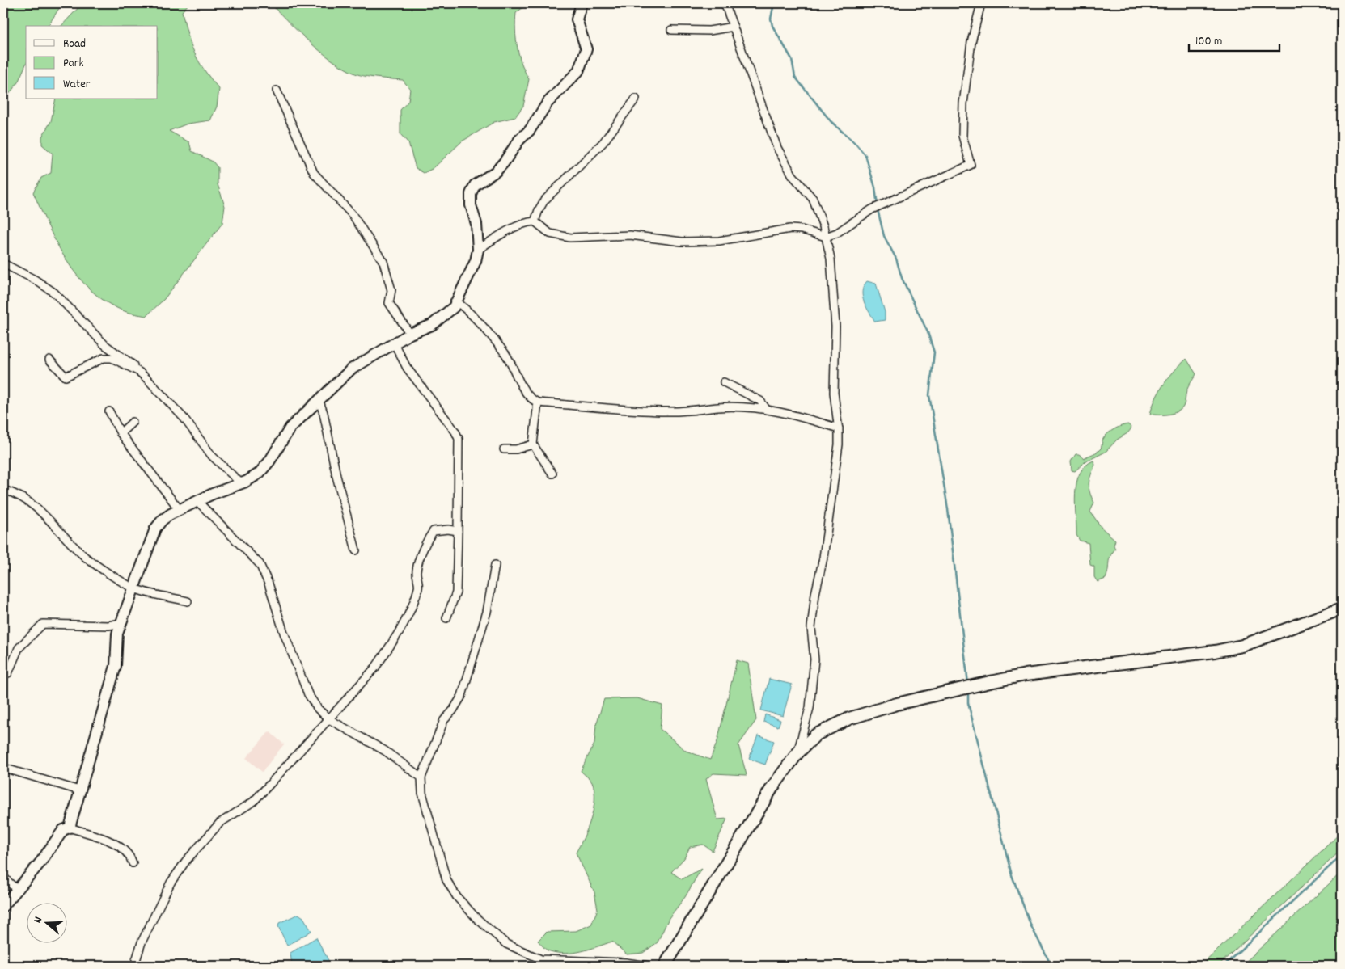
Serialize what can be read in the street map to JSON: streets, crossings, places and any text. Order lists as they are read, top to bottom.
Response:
{
  "legend": ["Road", "Park", "Water"],
  "scale_bar": "100 m",
  "north": "left"
}
